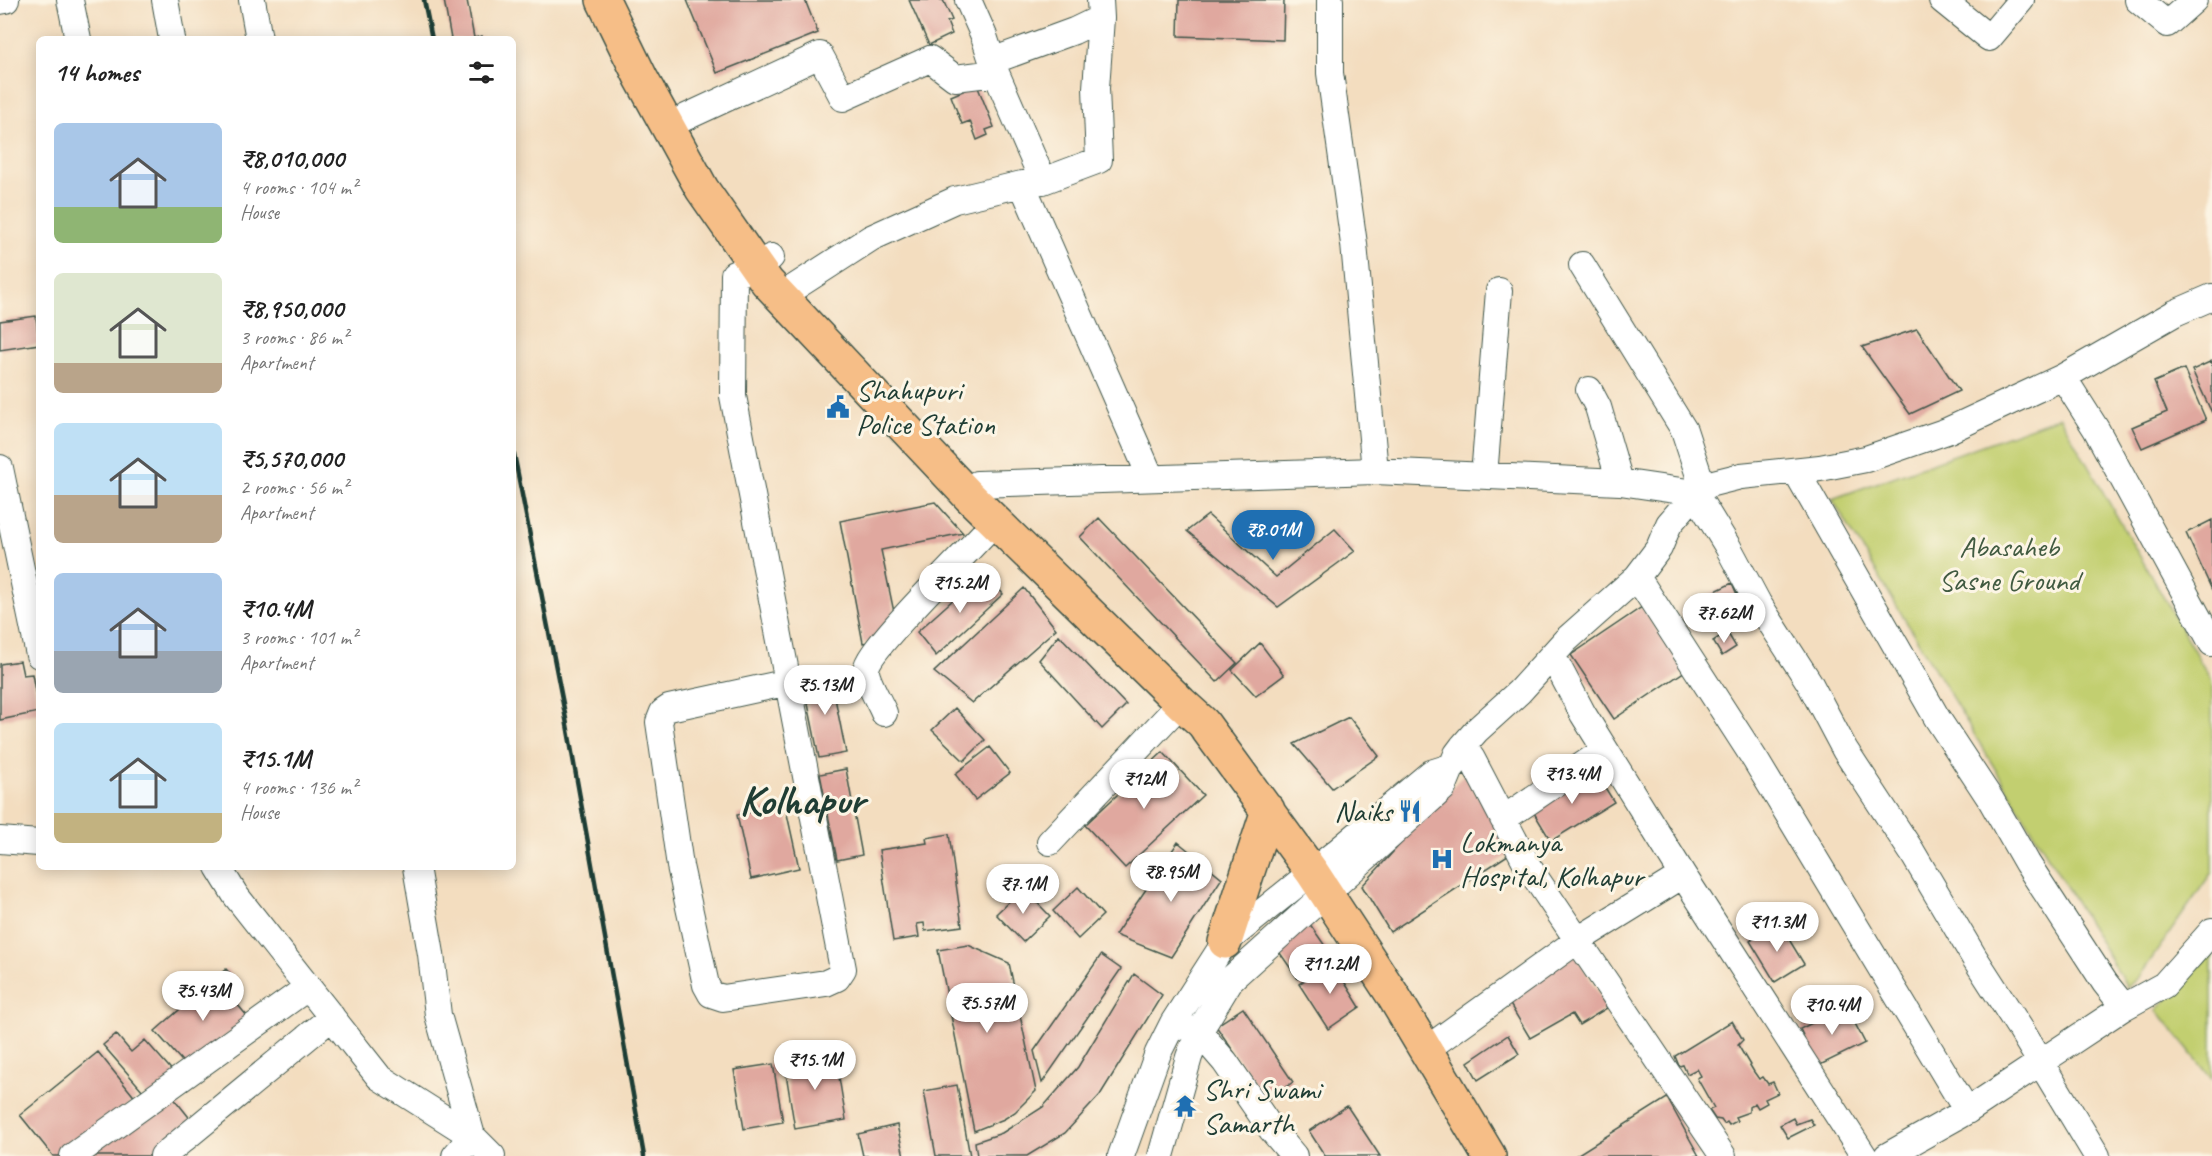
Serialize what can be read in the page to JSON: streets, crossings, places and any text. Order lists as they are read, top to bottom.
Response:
{
  "districts": ["Kolhapur"],
  "parks": ["Abasaheb Sasne Ground"],
  "places": {
    "public building": ["Shahupuri Police Station"],
    "restaurant": ["Naiks"],
    "hospital": ["Lokmanya Hospital, Kolhapur"],
    "temple": ["Shri Swami Samarth"]
  },
  "page": {
    "heading": "14 homes",
    "list": [
      {
        "name": "₹8,010,000",
        "note": "4 rooms · 104 m² · House"
      },
      {
        "name": "₹8,950,000",
        "note": "3 rooms · 86 m² · Apartment"
      },
      {
        "name": "₹5,570,000",
        "note": "2 rooms · 56 m² · Apartment"
      },
      {
        "name": "₹10.4M",
        "note": "3 rooms · 101 m² · Apartment"
      },
      {
        "name": "₹15.1M",
        "note": "4 rooms · 136 m² · House"
      }
    ],
    "price": [
      "₹8.01M",
      "₹15.2M",
      "₹7.62M",
      "₹5.13M",
      "₹13.4M",
      "₹12M",
      "₹8.95M",
      "₹7.1M",
      "₹11.3M",
      "₹11.2M",
      "₹5.43M",
      "₹5.57M",
      "₹10.4M",
      "₹15.1M"
    ]
  }
}
